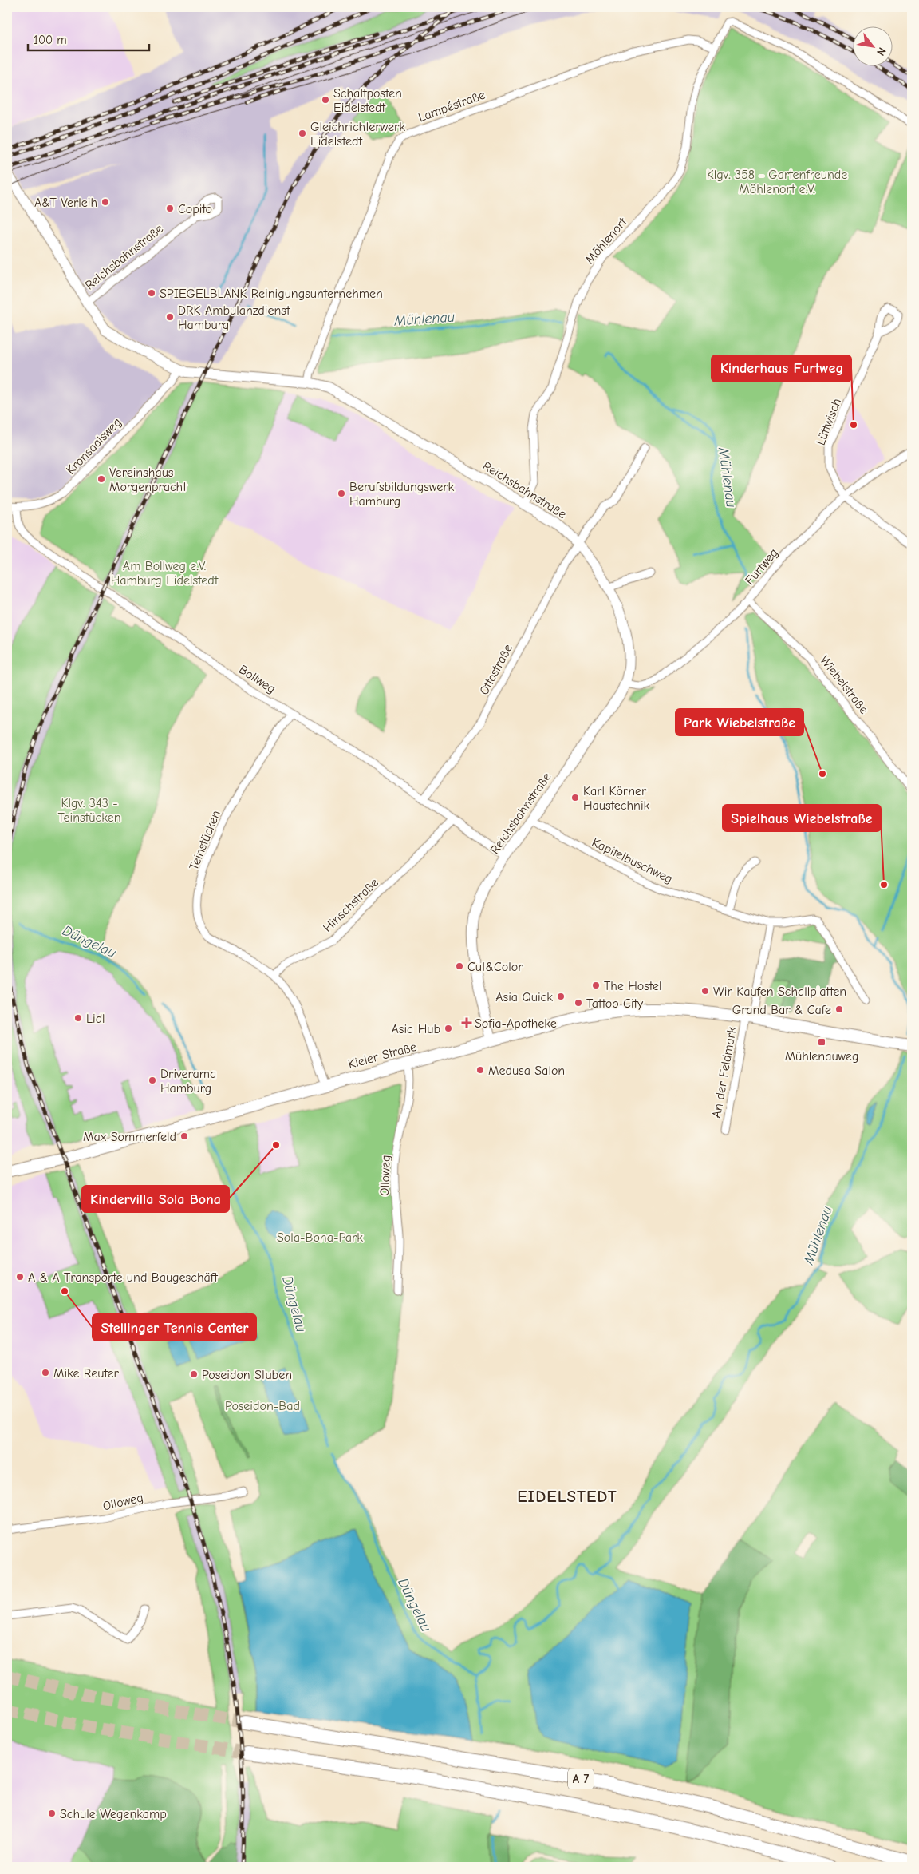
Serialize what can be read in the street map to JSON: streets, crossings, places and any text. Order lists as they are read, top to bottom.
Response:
{
  "streets": {
    "highway": ["A 7"],
    "main road": ["Kieler Straße"],
    "street": [
      "Lampéstraße",
      "Möhlenort",
      "Reichsbahnstraße",
      "Lüttwisch",
      "Kronsaalsweg",
      "Furtweg",
      "Ottostraße",
      "Bollweg",
      "Wiebelstraße",
      "Teinstücken",
      "Kapitelbuschweg",
      "Hinschstraße",
      "An der Feldmark",
      "Olloweg"
    ]
  },
  "crossings": [
    ["Lampéstraße", "Möhlenort"],
    ["Lampéstraße", "Reichsbahnstraße"],
    ["Möhlenort", "Reichsbahnstraße"],
    ["Reichsbahnstraße", "Kronsaalsweg"],
    ["Reichsbahnstraße", "Furtweg"],
    ["Reichsbahnstraße", "Ottostraße"],
    ["Reichsbahnstraße", "Bollweg"],
    ["Reichsbahnstraße", "Kapitelbuschweg"],
    ["Reichsbahnstraße", "Kieler Straße"],
    ["Lüttwisch", "Furtweg"],
    ["Kronsaalsweg", "Bollweg"],
    ["Furtweg", "Wiebelstraße"],
    ["Ottostraße", "Bollweg"],
    ["Bollweg", "Teinstücken"],
    ["Bollweg", "Hinschstraße"],
    ["Teinstücken", "Hinschstraße"],
    ["Kieler Straße", "An der Feldmark"],
    ["Kieler Straße", "Olloweg"]
  ],
  "districts": ["EIDELSTEDT"],
  "water": ["Mühlenau", "Düngelau"],
  "parks": [
    "Klgv. 358 - Gartenfreunde Möhlenort e.V.",
    "Am Bollweg e.V. Hamburg Eidelstedt",
    "Klgv. 343 - Teinstücken",
    "Sola-Bona-Park",
    "Poseidon-Bad"
  ],
  "places": {
    "other": [
      "Schaltposten Eidelstedt",
      "Gleichrichterwerk Eidelstedt",
      "A&T Verleih",
      "Copito",
      "SPIEGELBLANK Reinigungsunternehmen",
      "DRK Ambulanzdienst Hamburg",
      "Kinderhaus Furtweg",
      "Vereinshaus Morgenpracht",
      "Berufsbildungswerk Hamburg",
      "Park Wiebelstraße",
      "Karl Körner Haustechnik",
      "Spielhaus Wiebelstraße",
      "Cut&Color",
      "The Hostel",
      "Wir Kaufen Schallplatten",
      "Asia Quick",
      "Tattoo City",
      "Grand Bar & Cafe",
      "Lidl",
      "Asia Hub",
      "Medusa Salon",
      "Driverama Hamburg",
      "Max Sommerfeld",
      "Kindervilla Sola Bona",
      "A & A Transporte und Baugeschäft",
      "Stellinger Tennis Center",
      "Mike Reuter",
      "Poseidon Stuben",
      "Schule Wegenkamp"
    ],
    "health": ["Sofia-Apotheke"],
    "transit": ["Mühlenauweg"]
  },
  "scale_bar": "100 m",
  "north": "bottom right"
}
